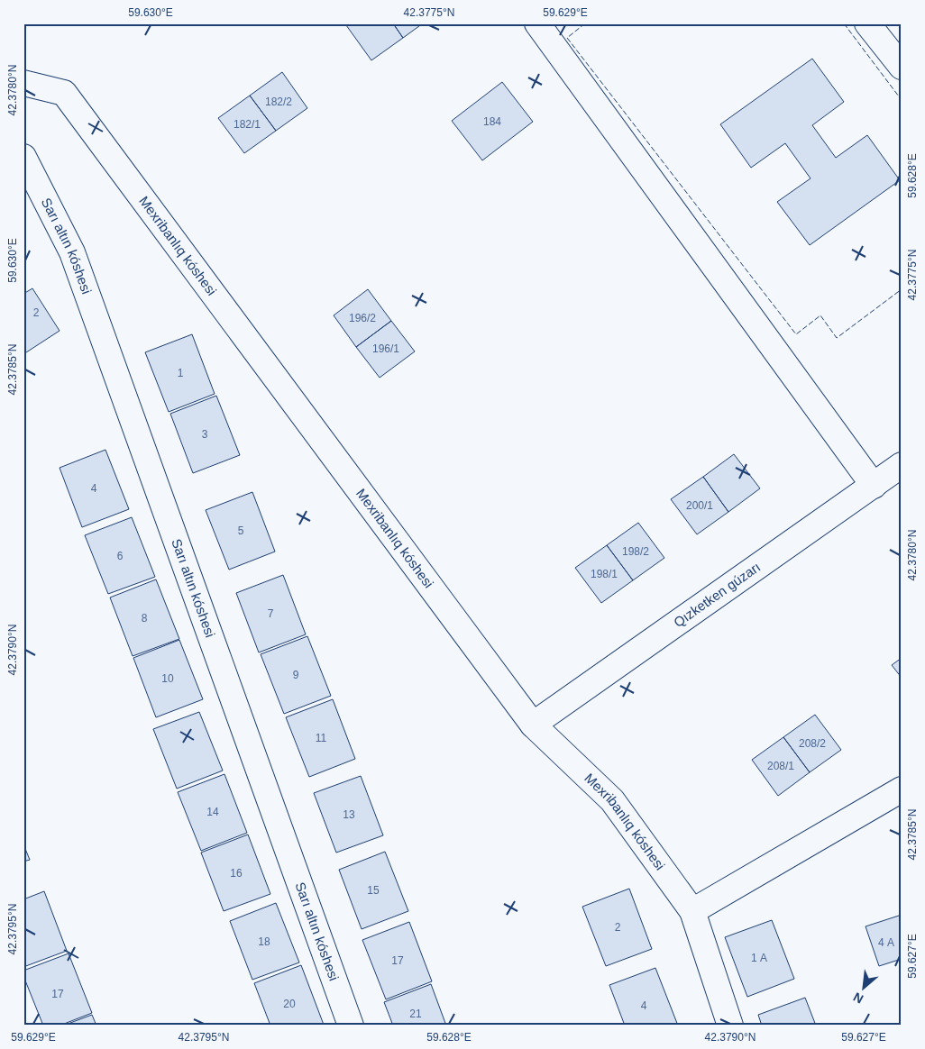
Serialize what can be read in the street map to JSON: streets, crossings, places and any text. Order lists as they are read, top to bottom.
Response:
{
  "streets": {
    "street": ["Mexribanlıq kóshesi", "Sarı altın kóshesi", "Qızketken gúzarı"]
  },
  "crossings": [
    ["Mexribanlıq kóshesi", "Qızketken gúzarı"]
  ],
  "house_numbers": [
    "182/2",
    "184",
    "182/1",
    "2",
    "196/2",
    "196/1",
    "1",
    "3",
    "4",
    "200/1",
    "5",
    "198/2",
    "6",
    "198/1",
    "7",
    "8",
    "9",
    "10",
    "11",
    "208/2",
    "208/1",
    "14",
    "13",
    "16",
    "15",
    "2",
    "18",
    "4 А",
    "1 А",
    "17",
    "17",
    "20",
    "4",
    "21"
  ],
  "north": "bottom left",
  "coordinates": [
    "59.630°E",
    "42.3775°N",
    "59.629°E",
    "42.3780°N",
    "59.628°E",
    "42.3785°N",
    "42.3790°N",
    "42.3795°N",
    "59.627°E"
  ]
}
